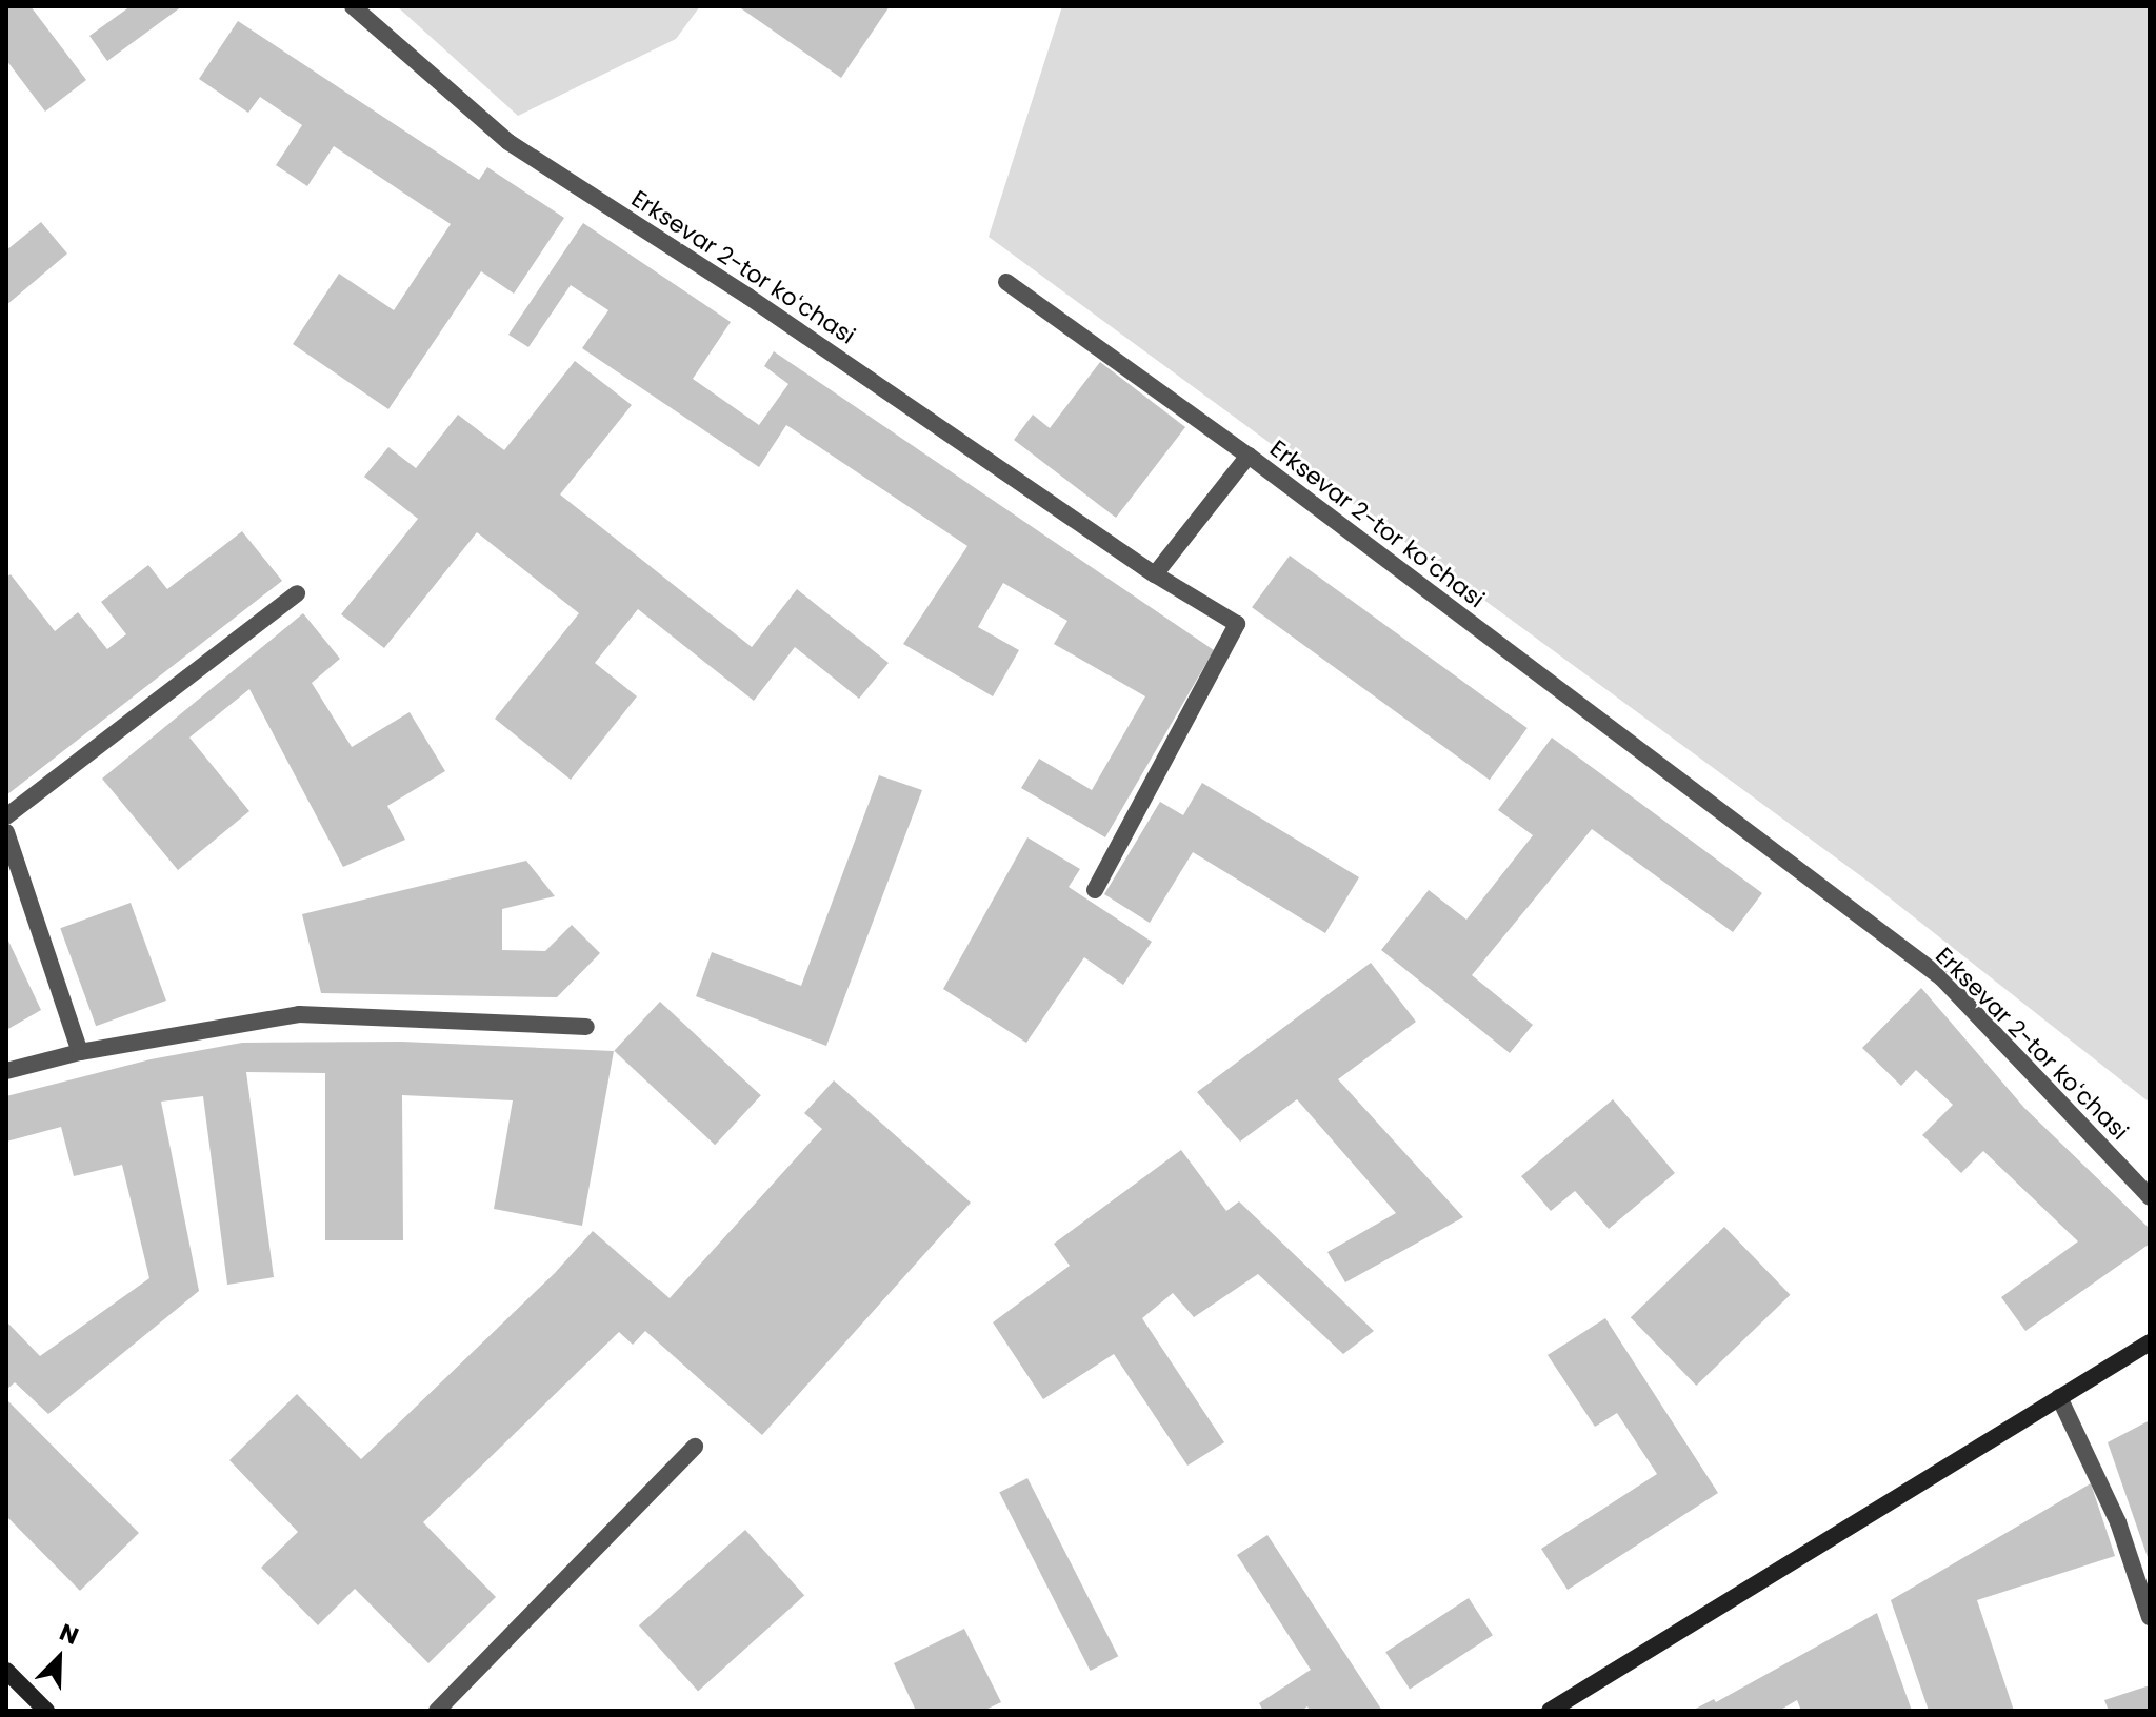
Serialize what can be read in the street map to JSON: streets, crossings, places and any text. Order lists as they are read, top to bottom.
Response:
{
  "streets": {
    "street": ["Erksevar 2-tor koʻchasi"]
  },
  "north": "top right"
}
